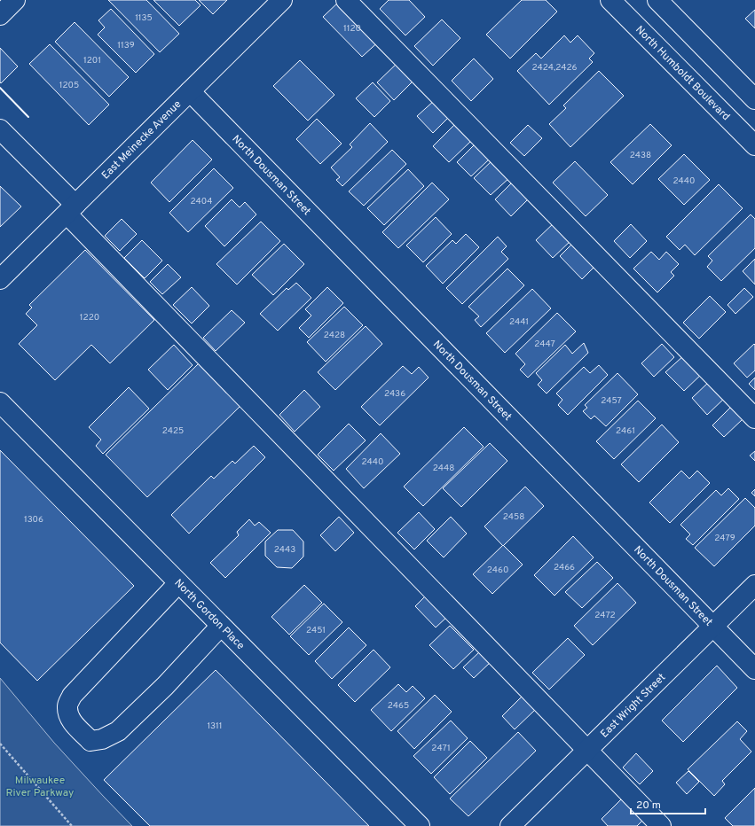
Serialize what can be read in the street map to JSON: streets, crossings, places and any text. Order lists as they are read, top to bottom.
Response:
{
  "streets": {
    "street": [
      "North Humboldt Boulevard",
      "East Meinecke Avenue",
      "North Dousman Street",
      "North Gordon Place",
      "East Wright Street"
    ]
  },
  "crossings": [
    ["East Meinecke Avenue", "North Dousman Street"],
    ["North Dousman Street", "East Wright Street"]
  ],
  "parks": ["Milwaukee River Parkway"],
  "house_numbers": [
    "1135",
    "1120",
    "1139",
    "1201",
    "2424,2426",
    "1205",
    "2438",
    "2440",
    "2404",
    "1220",
    "2441",
    "2428",
    "2447",
    "2436",
    "2457",
    "2425",
    "2461",
    "2440",
    "2448",
    "2458",
    "1306",
    "2479",
    "2443",
    "2466",
    "2460",
    "2472",
    "2451",
    "2465",
    "1311",
    "2471"
  ],
  "scale_bar": "20 m"
}
